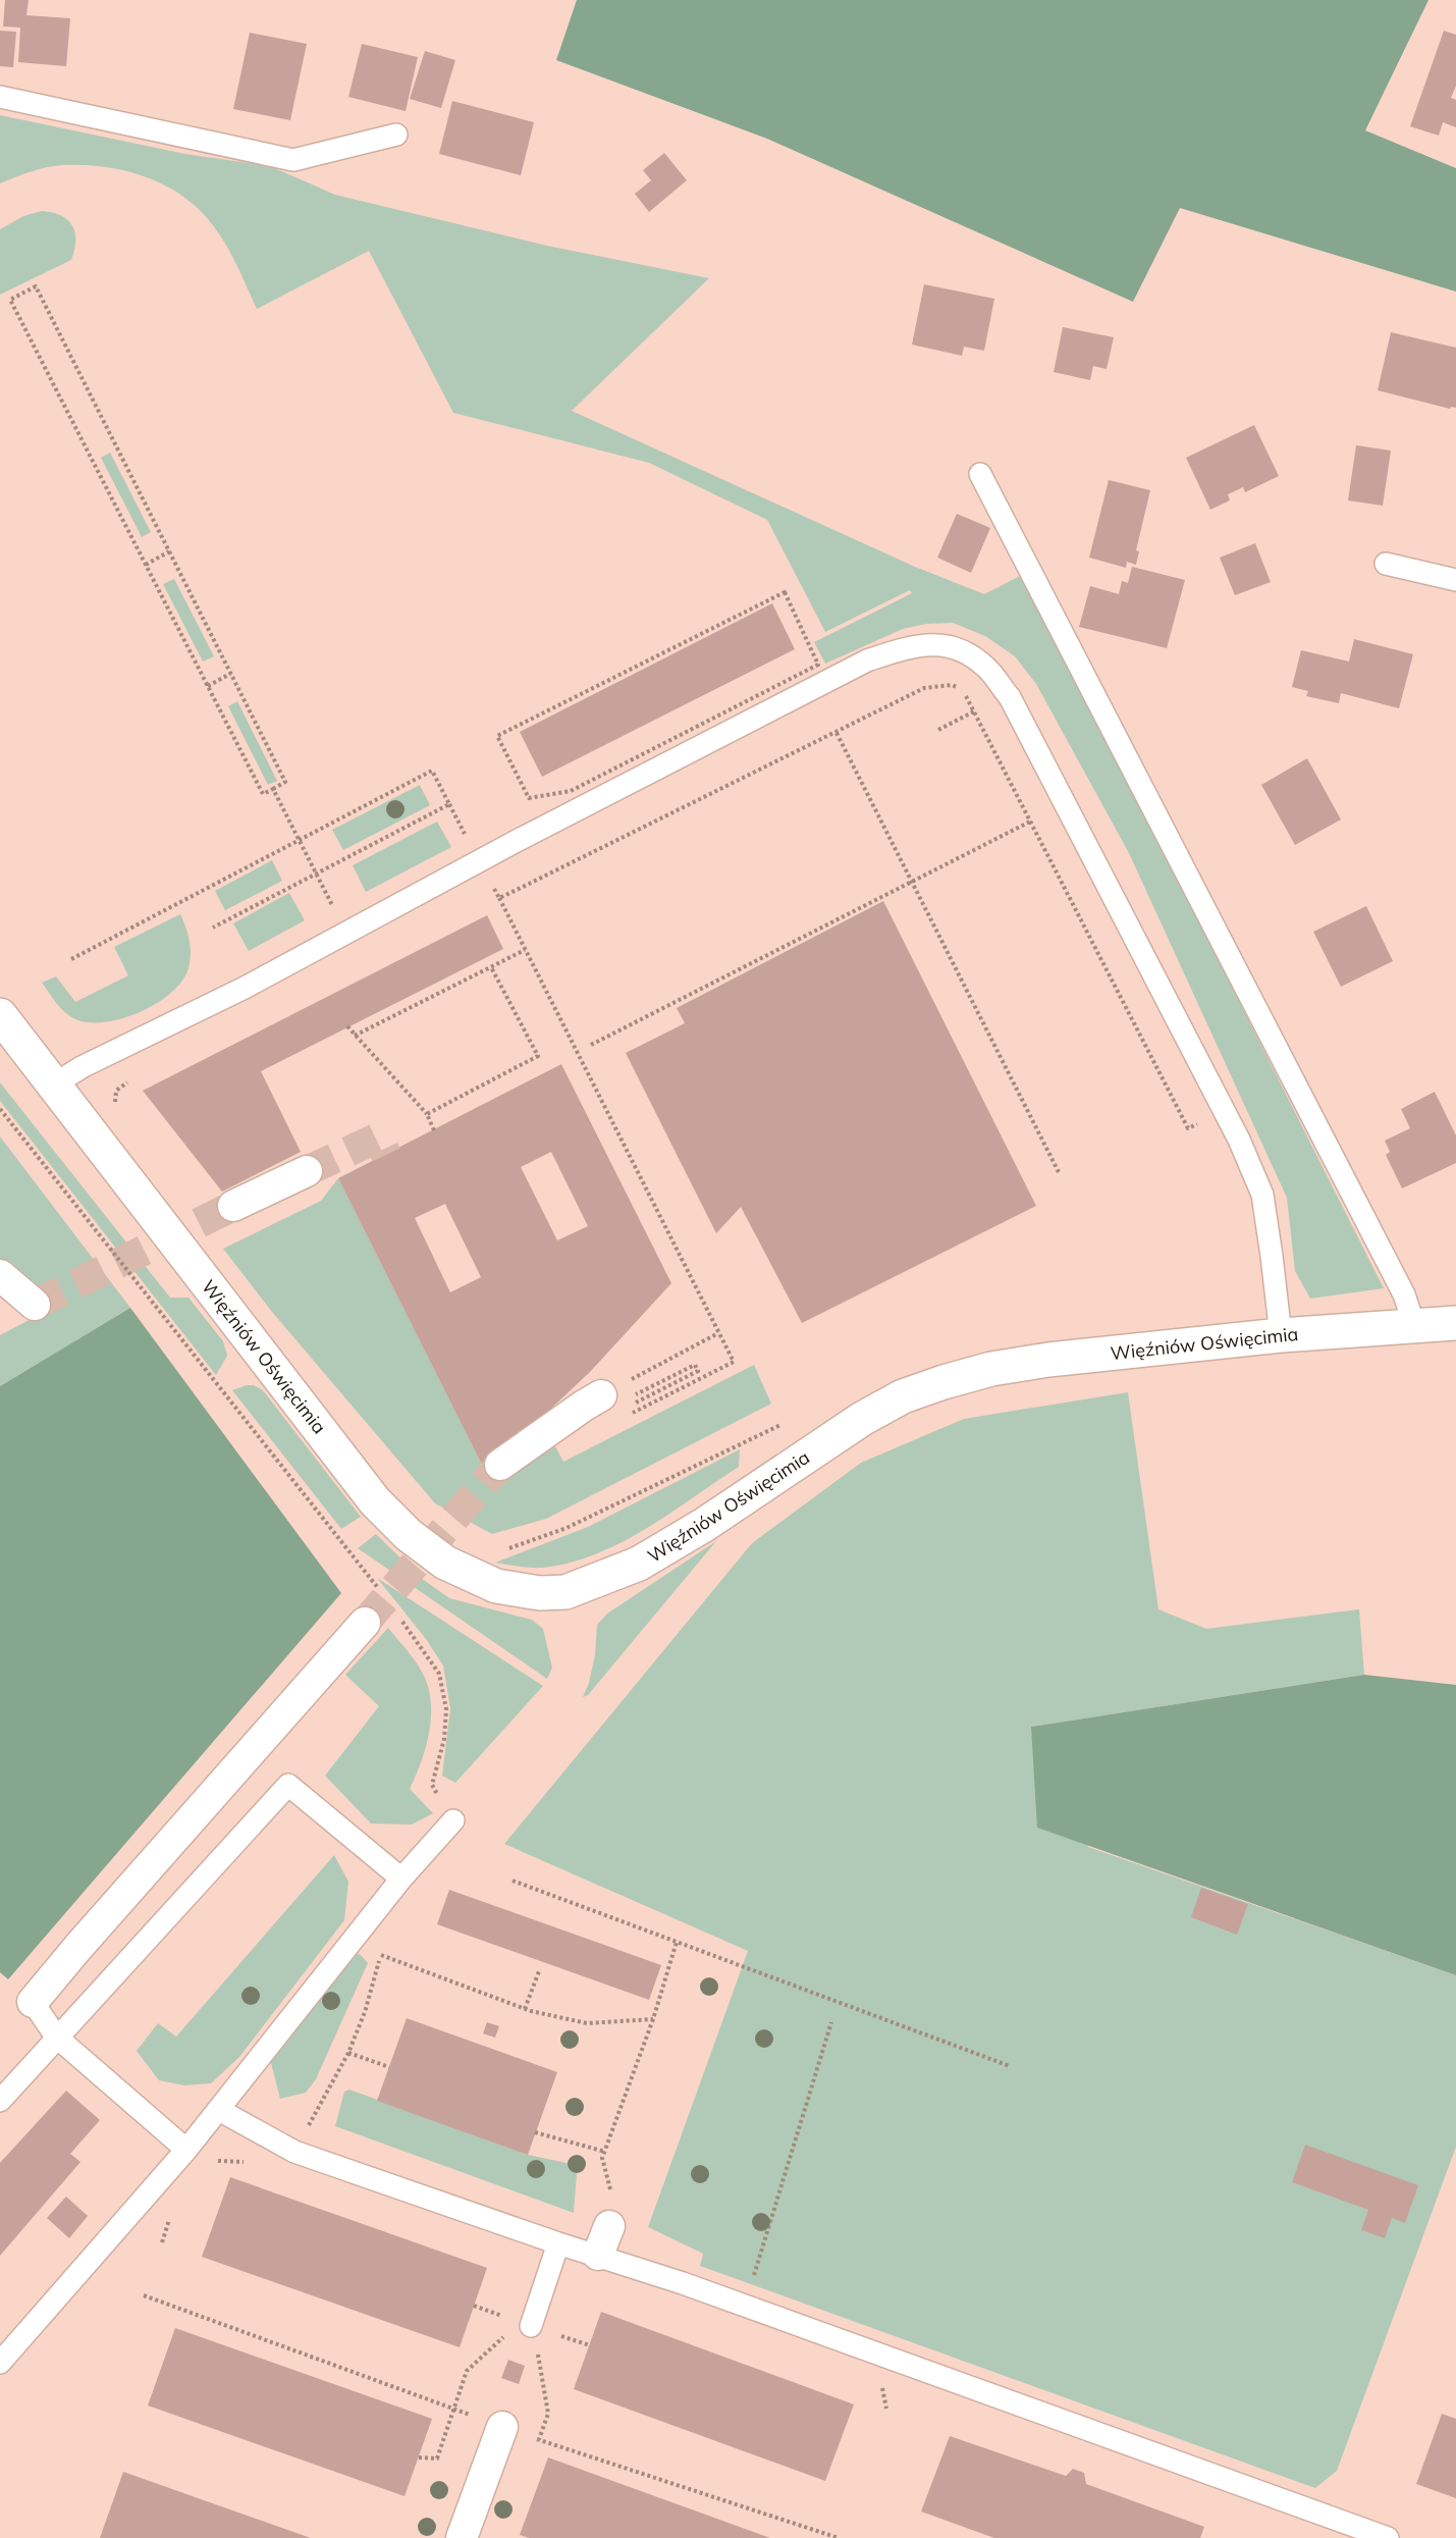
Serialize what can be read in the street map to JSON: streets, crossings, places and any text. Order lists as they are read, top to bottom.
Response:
{
  "streets": {
    "street": ["Więźniów Oświęcimia"]
  }
}
